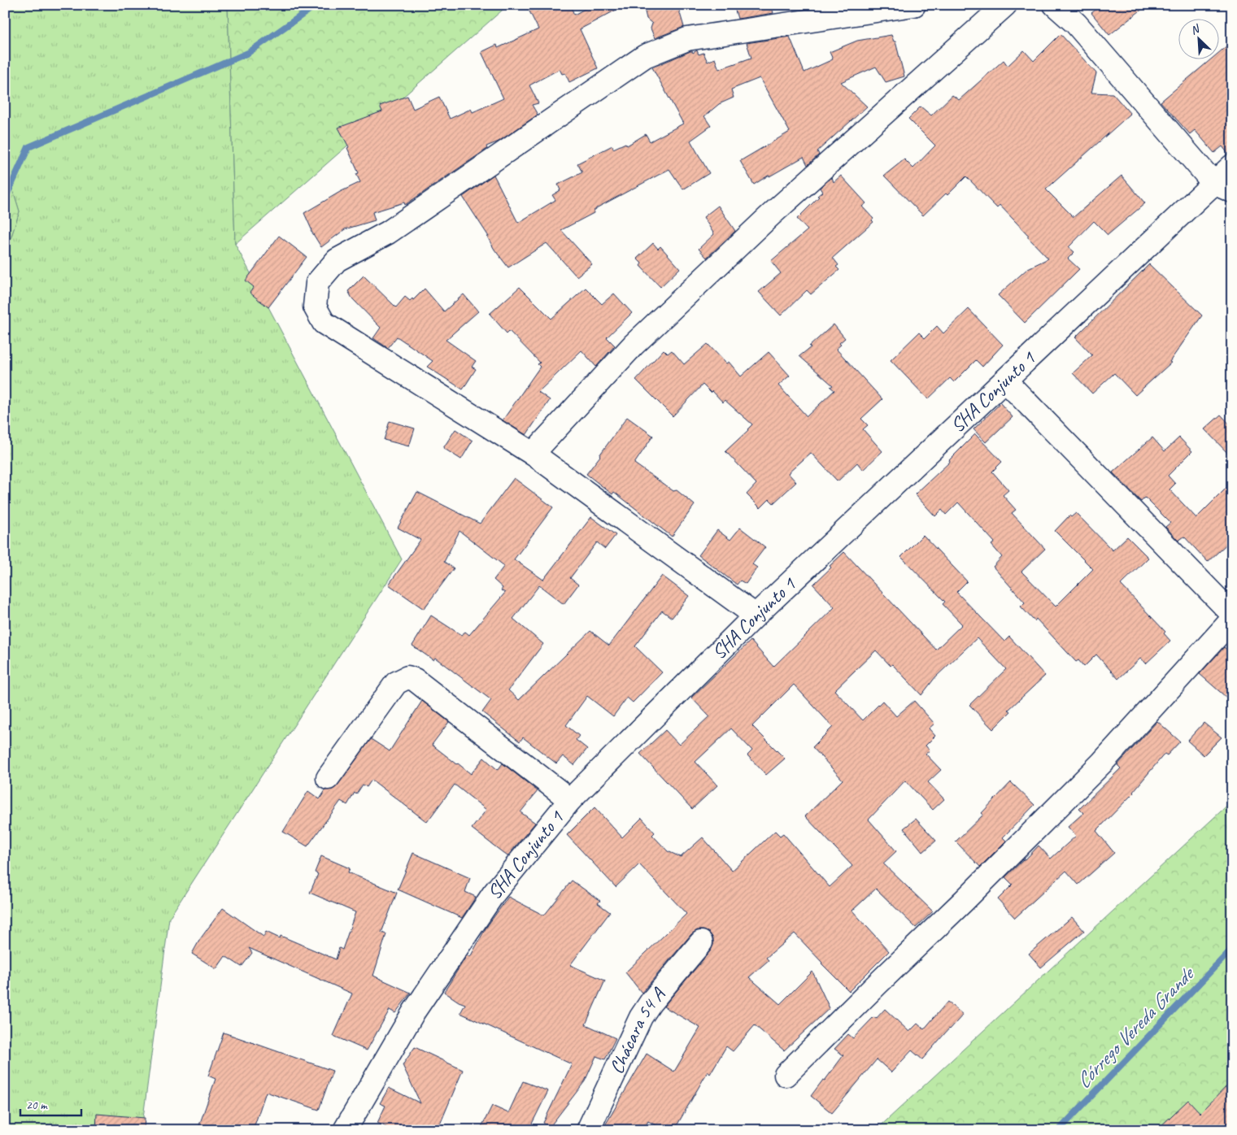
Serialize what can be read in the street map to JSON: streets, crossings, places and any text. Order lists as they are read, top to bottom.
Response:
{
  "streets": {
    "street": ["SHA Conjunto 1", "Chácara 54 A"]
  },
  "water": ["Córrego Vereda Grande"],
  "scale_bar": "20 m",
  "north": "top left"
}
